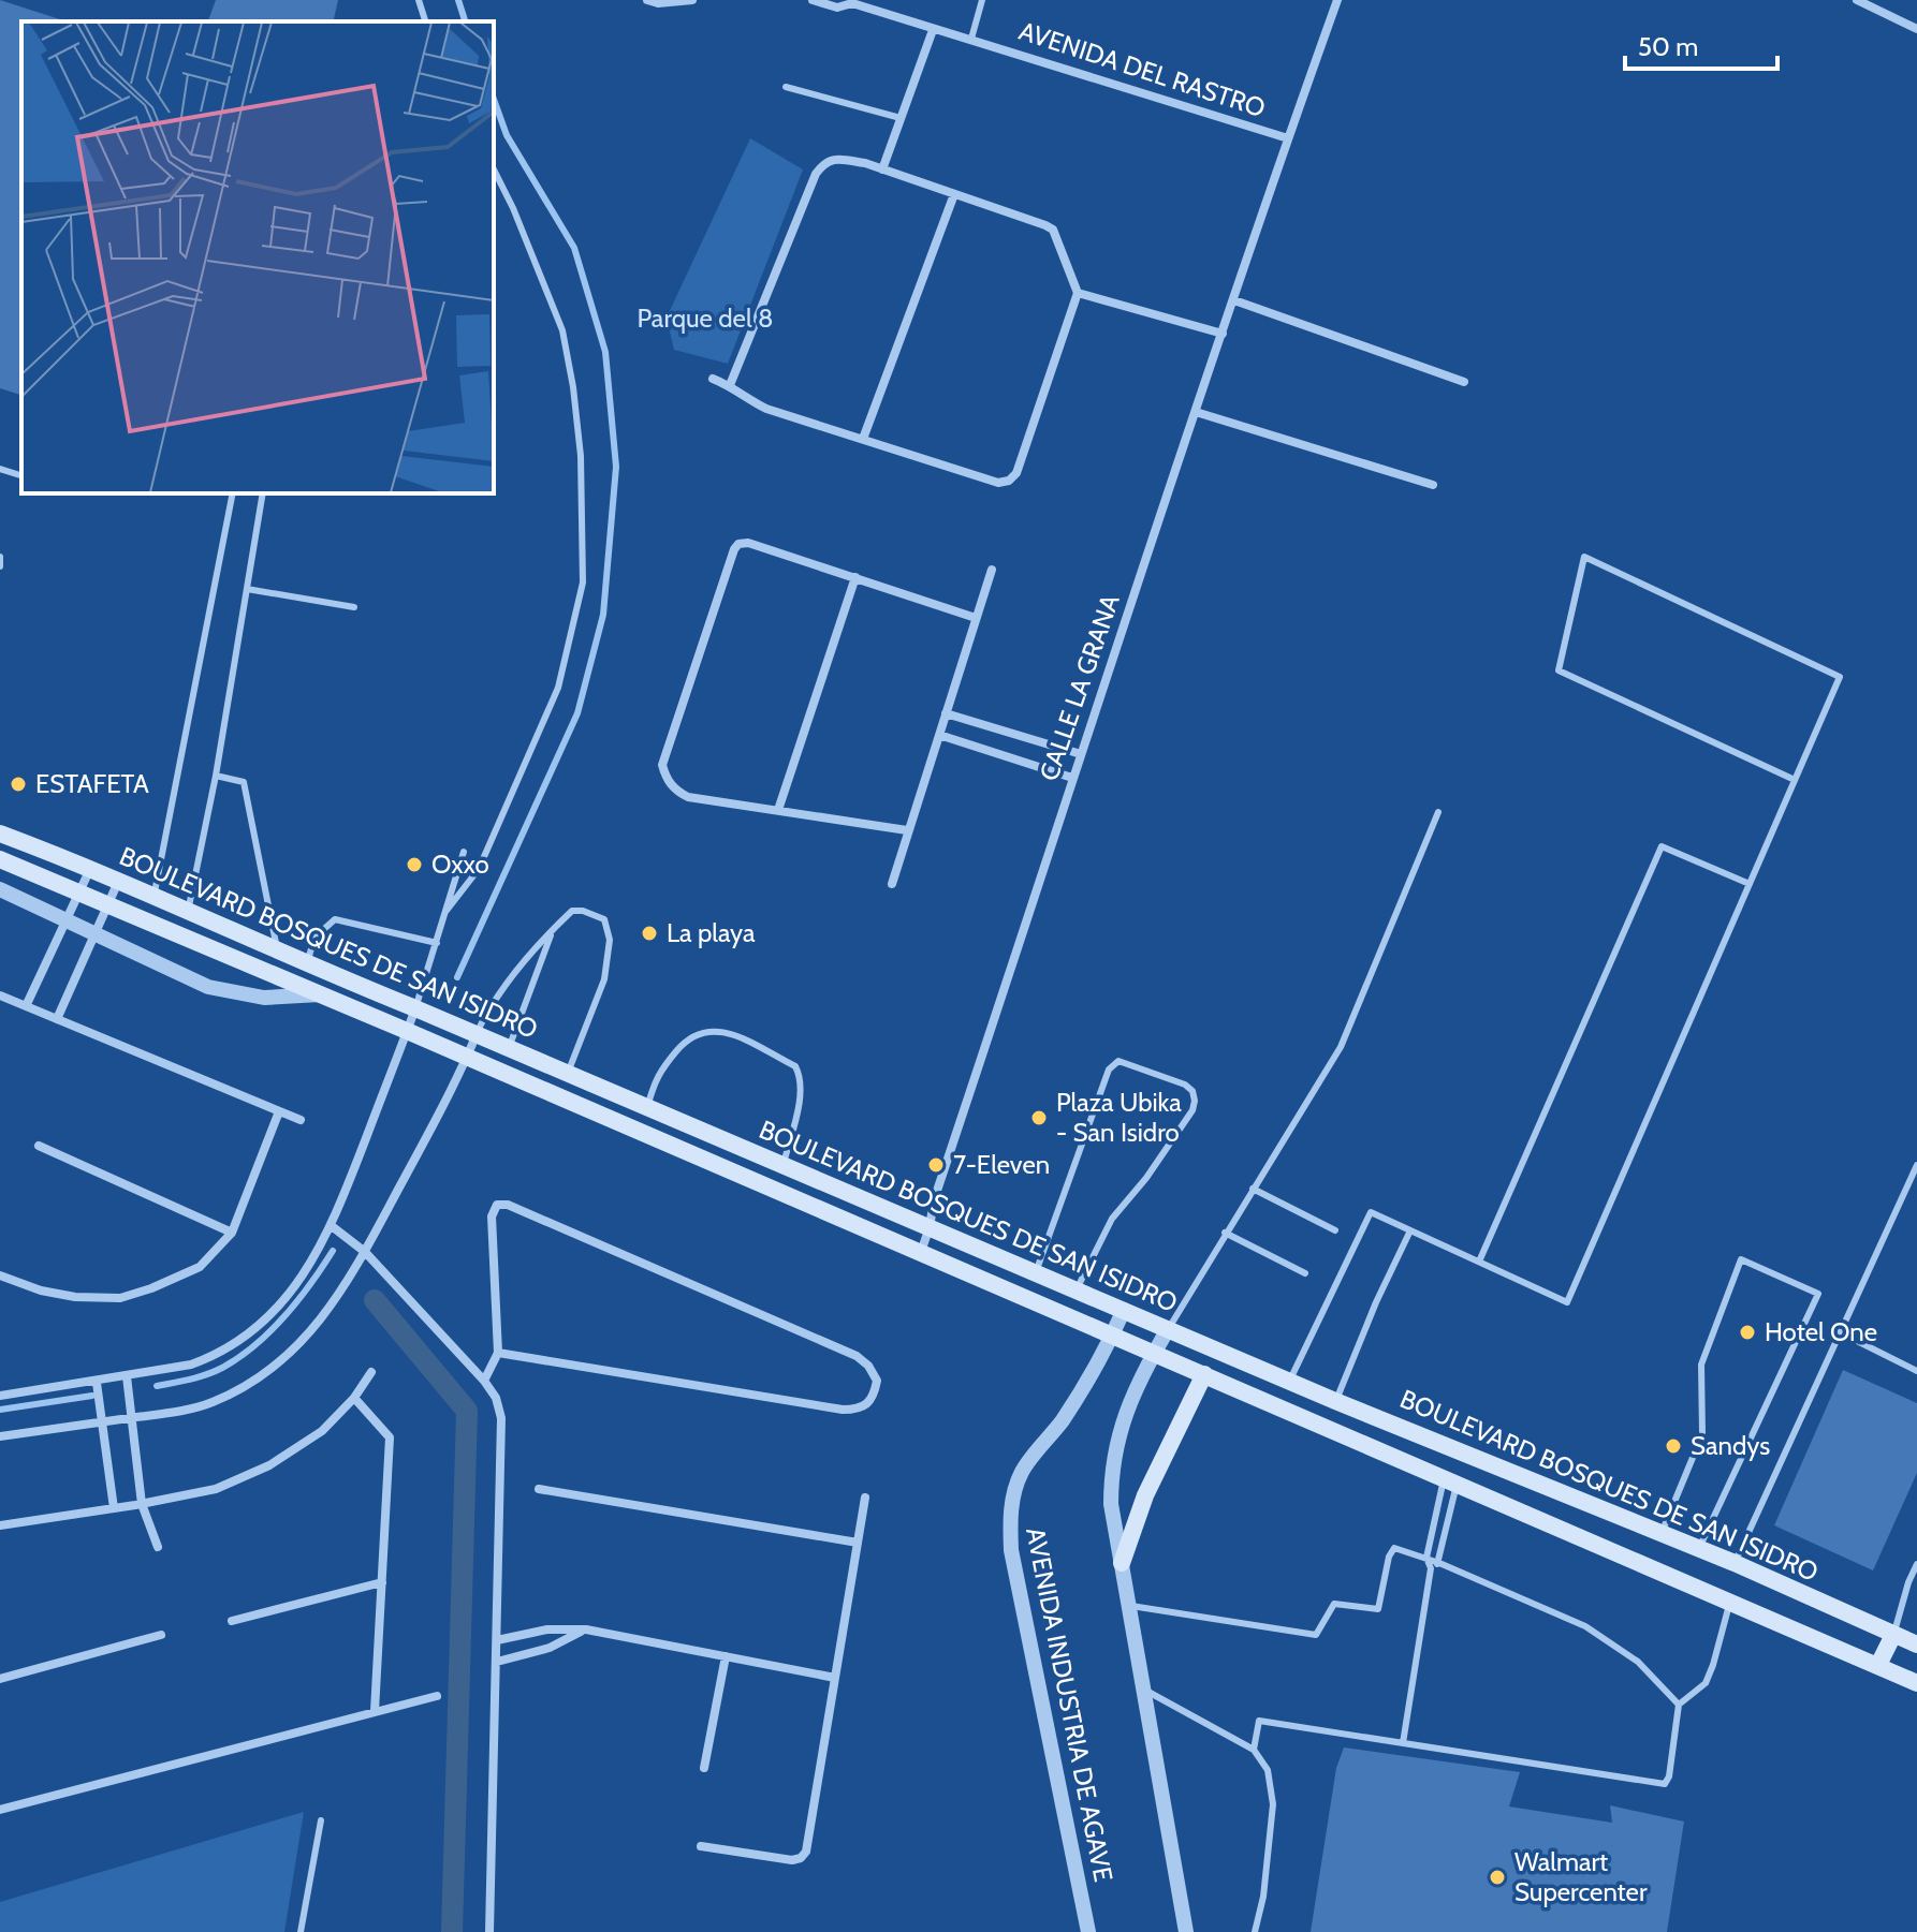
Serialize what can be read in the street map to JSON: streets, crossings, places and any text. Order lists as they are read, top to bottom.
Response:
{
  "streets": {
    "main road": ["BOULEVARD BOSQUES DE SAN ISIDRO"],
    "street": ["AVENIDA DEL RASTRO", "CALLE LA GRANA", "AVENIDA INDUSTRIA DE AGAVE"]
  },
  "crossings": [
    ["AVENIDA DEL RASTRO", "CALLE LA GRANA"],
    ["CALLE LA GRANA", "BOULEVARD BOSQUES DE SAN ISIDRO"],
    ["BOULEVARD BOSQUES DE SAN ISIDRO", "AVENIDA INDUSTRIA DE AGAVE"]
  ],
  "parks": ["Parque del 8"],
  "places": [
    "ESTAFETA",
    "Oxxo",
    "La playa",
    "Plaza Ubika - San Isidro",
    "7-Eleven",
    "Hotel One",
    "Sandys",
    "Walmart Supercenter"
  ],
  "scale_bar": "50 m"
}
